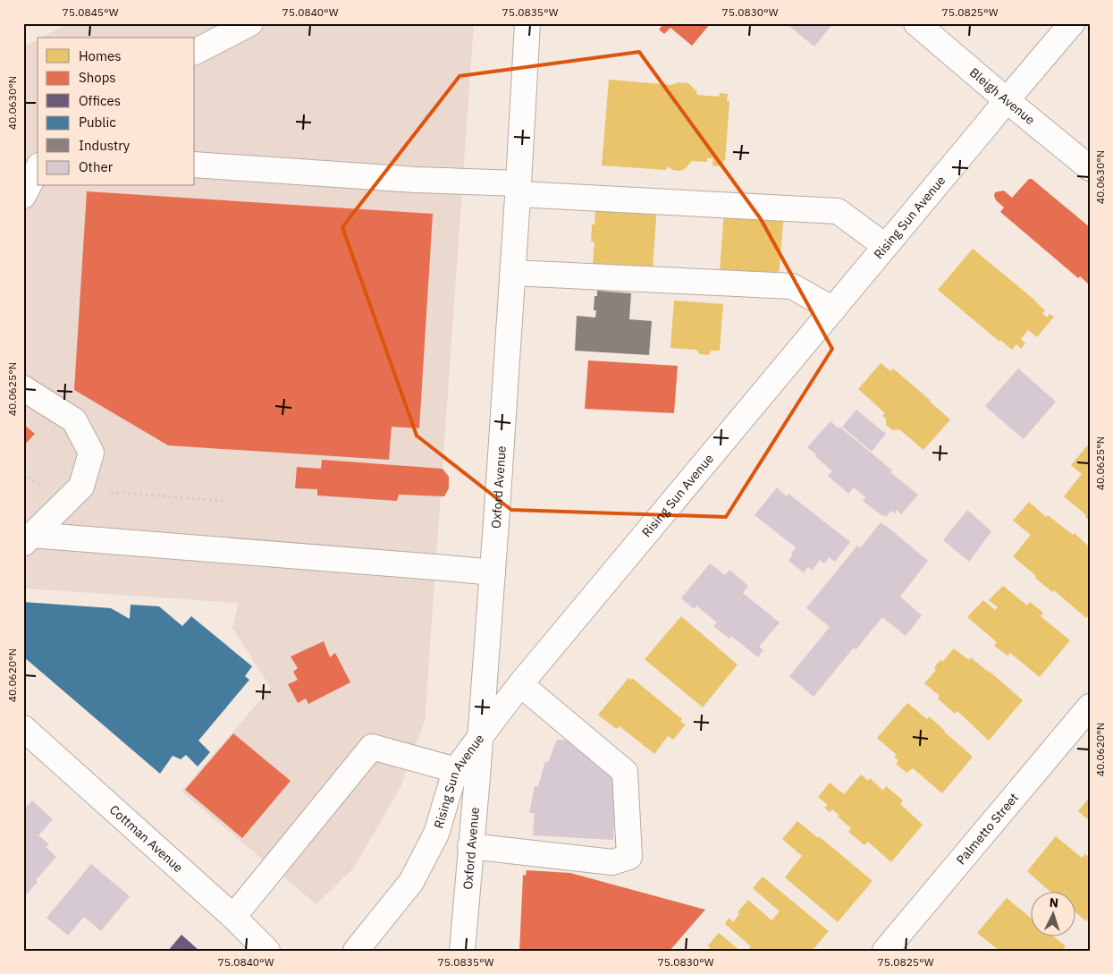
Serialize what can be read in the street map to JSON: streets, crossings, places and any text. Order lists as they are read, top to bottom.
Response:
{
  "streets": {
    "street": [
      "Bleigh Avenue",
      "Rising Sun Avenue",
      "Oxford Avenue",
      "Palmetto Street",
      "Cottman Avenue"
    ]
  },
  "crossings": [
    ["Bleigh Avenue", "Rising Sun Avenue"],
    ["Rising Sun Avenue", "Oxford Avenue"]
  ],
  "legend": [
    "Homes",
    "Shops",
    "Offices",
    "Public",
    "Industry",
    "Other"
  ],
  "north": "top",
  "coordinates": [
    "75.0845°W",
    "75.0840°W",
    "75.0835°W",
    "75.0830°W",
    "75.0825°W",
    "40.0630°N",
    "40.0625°N",
    "40.0620°N"
  ]
}
